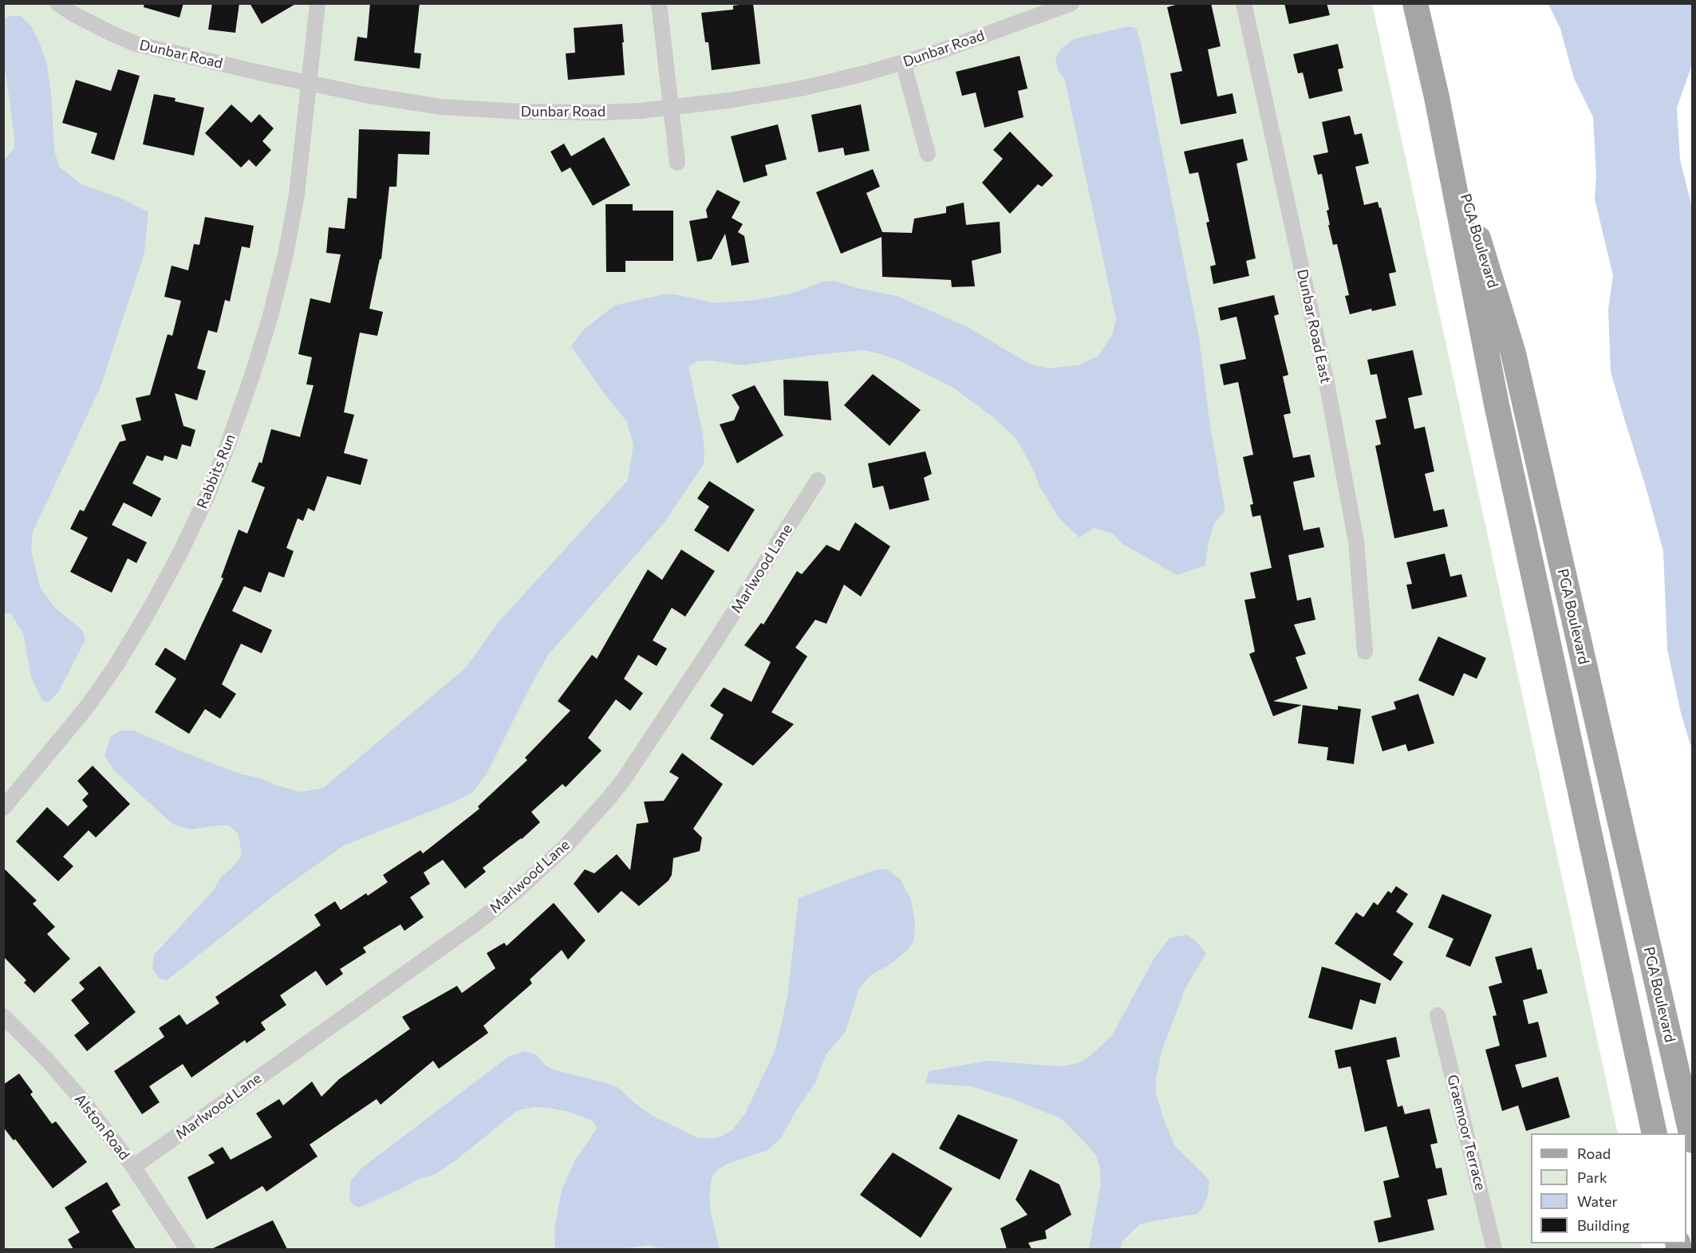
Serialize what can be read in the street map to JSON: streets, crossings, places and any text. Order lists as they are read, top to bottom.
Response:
{
  "streets": {
    "main road": ["PGA Boulevard"],
    "street": [
      "Dunbar Road",
      "Dunbar Road East",
      "Rabbits Run",
      "Marlwood Lane",
      "Alston Road",
      "Graemoor Terrace"
    ]
  },
  "crossings": [
    ["Dunbar Road", "Rabbits Run"],
    ["Marlwood Lane", "Alston Road"]
  ],
  "legend": [
    "Road",
    "Park",
    "Water",
    "Building"
  ]
}
